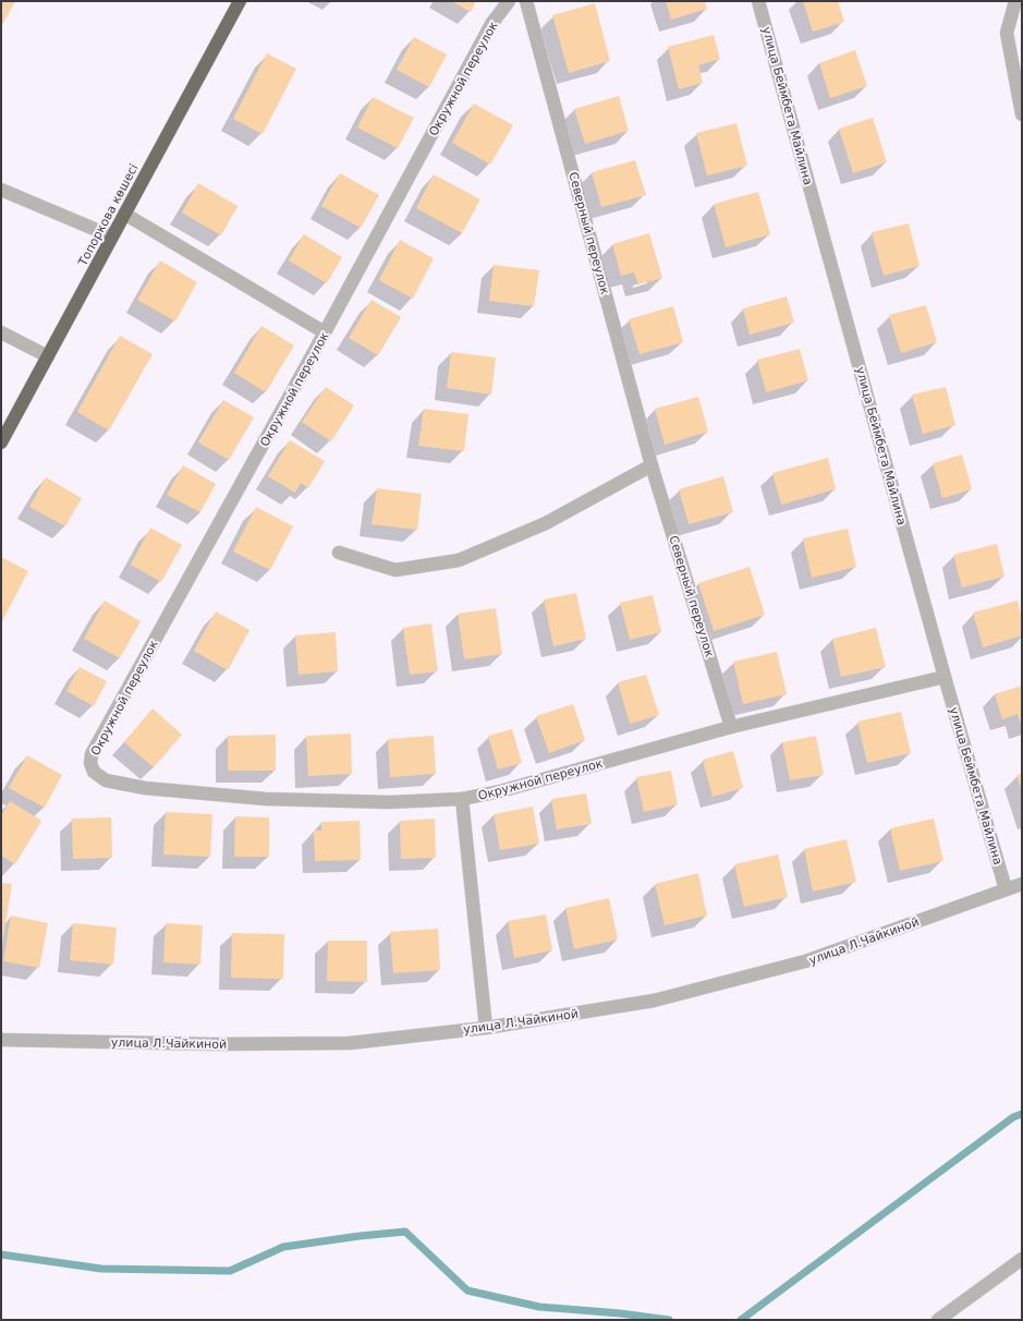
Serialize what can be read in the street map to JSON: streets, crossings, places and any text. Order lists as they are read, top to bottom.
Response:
{
  "streets": {
    "highway": ["Топоркова көшесі"],
    "street": [
      "Окружной переулок",
      "улица Беймбета Майлина",
      "Северный переулок",
      "улица Л.Чайкиной"
    ]
  },
  "crossings": [
    ["Окружной переулок", "улица Беймбета Майлина"],
    ["Окружной переулок", "Северный переулок"],
    ["улица Беймбета Майлина", "улица Л.Чайкиной"]
  ]
}
